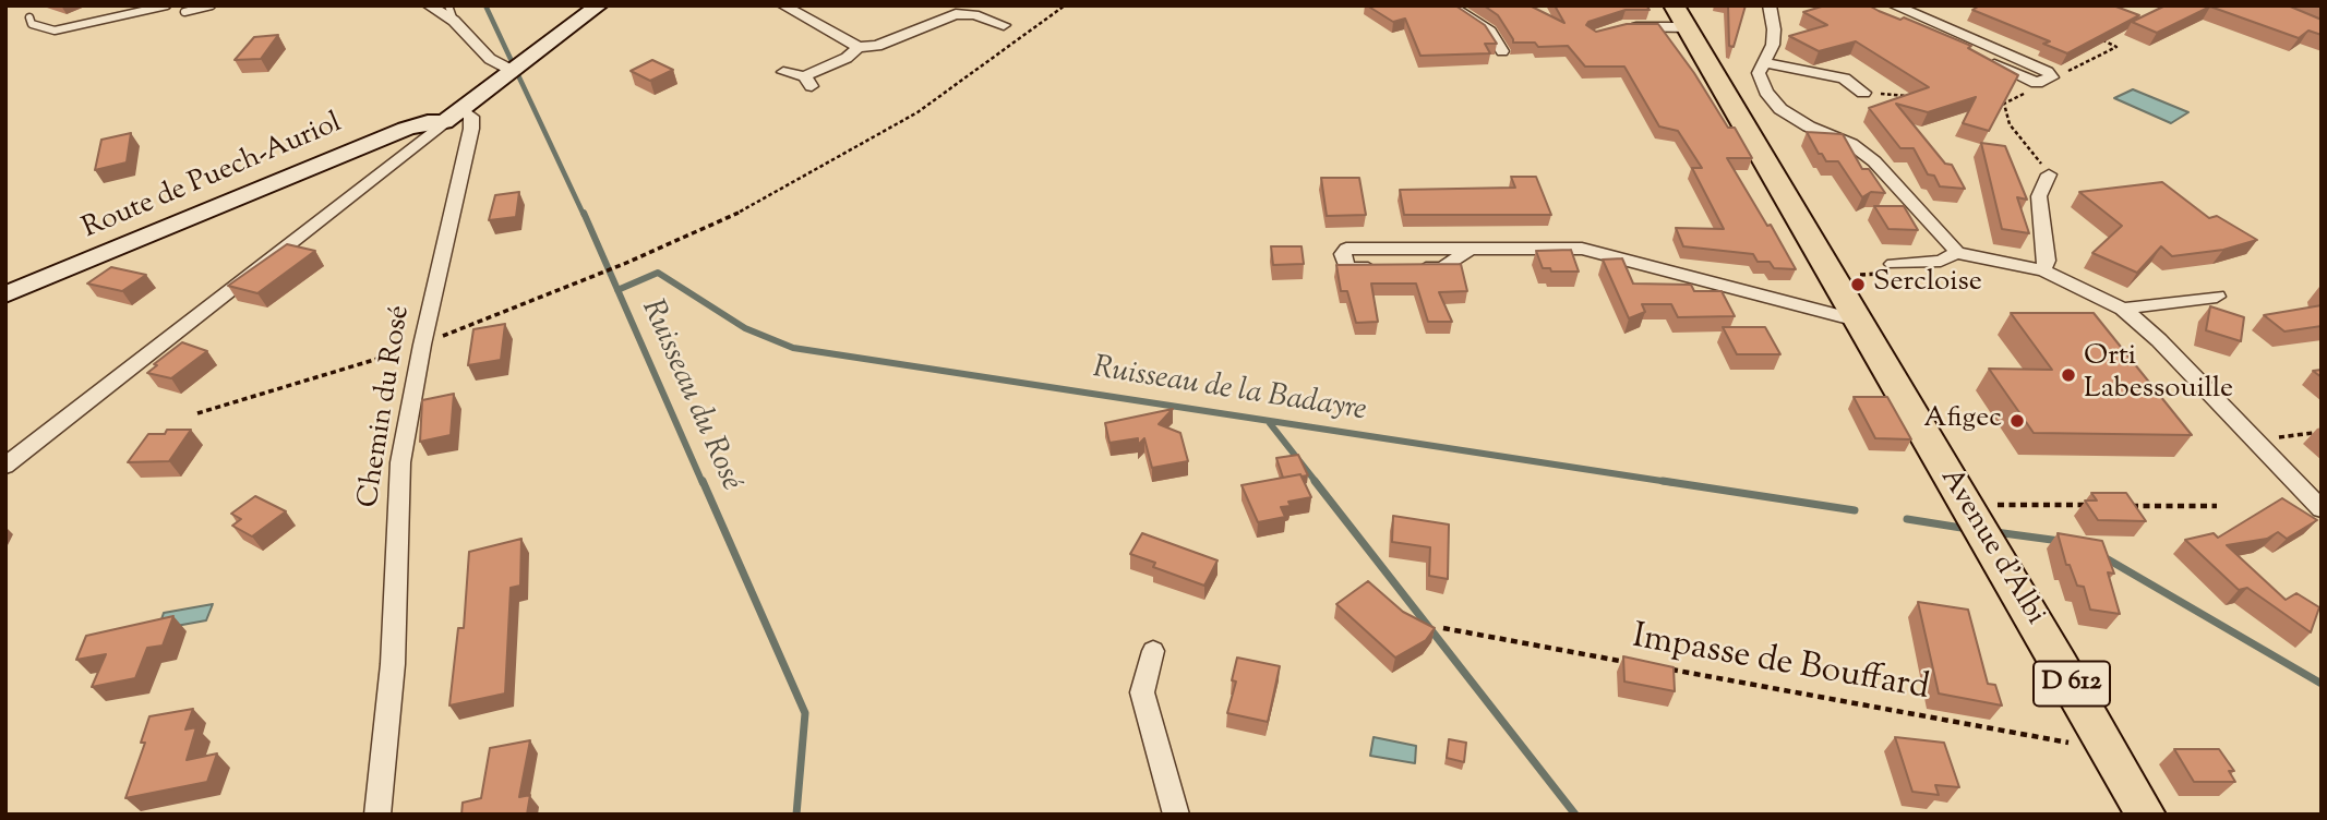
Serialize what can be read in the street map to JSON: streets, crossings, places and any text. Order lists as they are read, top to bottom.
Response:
{
  "streets": {
    "main road": ["Avenue d'Albi", "D 612"],
    "street": ["Route de Puech-Auriol", "Chemin du Rosé"],
    "path": ["Impasse de Bouffard"]
  },
  "crossings": [
    ["Route de Puech-Auriol", "Chemin du Rosé"],
    ["Avenue d'Albi", "Impasse de Bouffard"]
  ],
  "water": ["Ruisseau de la Badayre", "Ruisseau du Rosé"],
  "places": ["Sercloise", "Orti Labessouille", "Afigec"]
}
